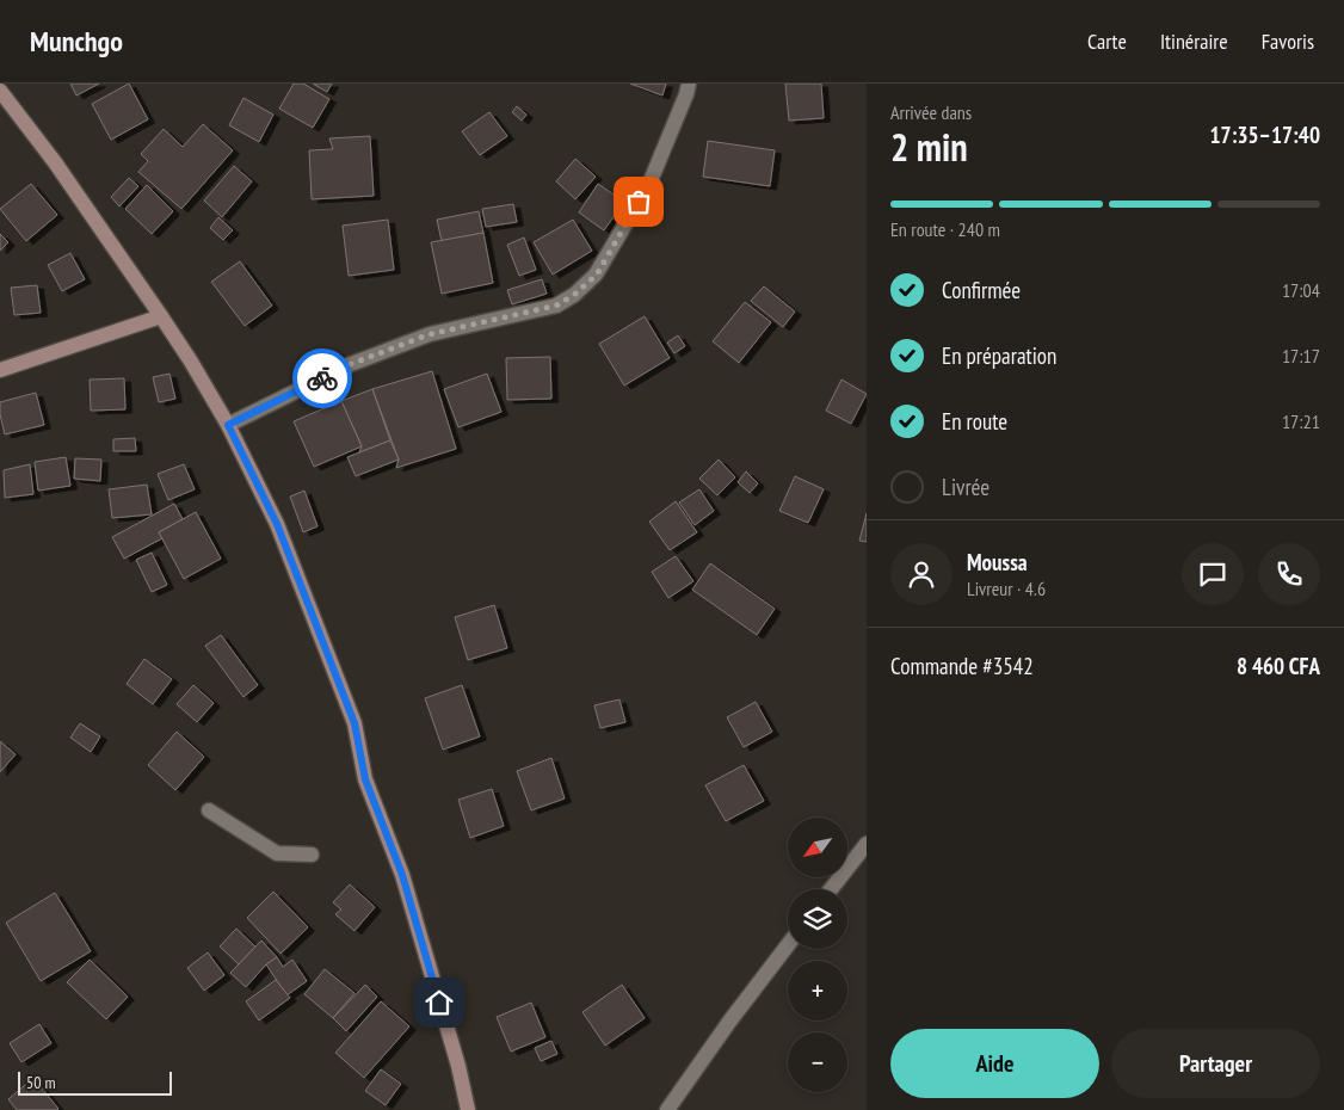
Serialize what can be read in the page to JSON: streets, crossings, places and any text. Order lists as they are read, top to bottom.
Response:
{
  "scale_bar": "50 m",
  "north": "bottom left",
  "page": {
    "header": "Munchgo",
    "nav": ["Carte", "Itinéraire", "Favoris"],
    "heading": ["2 min", "Arrivée dans", "17:35–17:40"],
    "panel": [
      "Moussa",
      "Livreur · 4.6",
      "Commande #3542",
      "8 460 CFA"
    ],
    "bar": "En route · 240 m",
    "list": [
      ["Confirmée", "17:04"],
      ["En préparation", "17:17"],
      ["En route", "17:21"],
      "Livrée"
    ],
    "map_buttons": ["+", "−"],
    "buttons": ["Aide", "Partager"],
    "scale": "50 m"
  }
}
